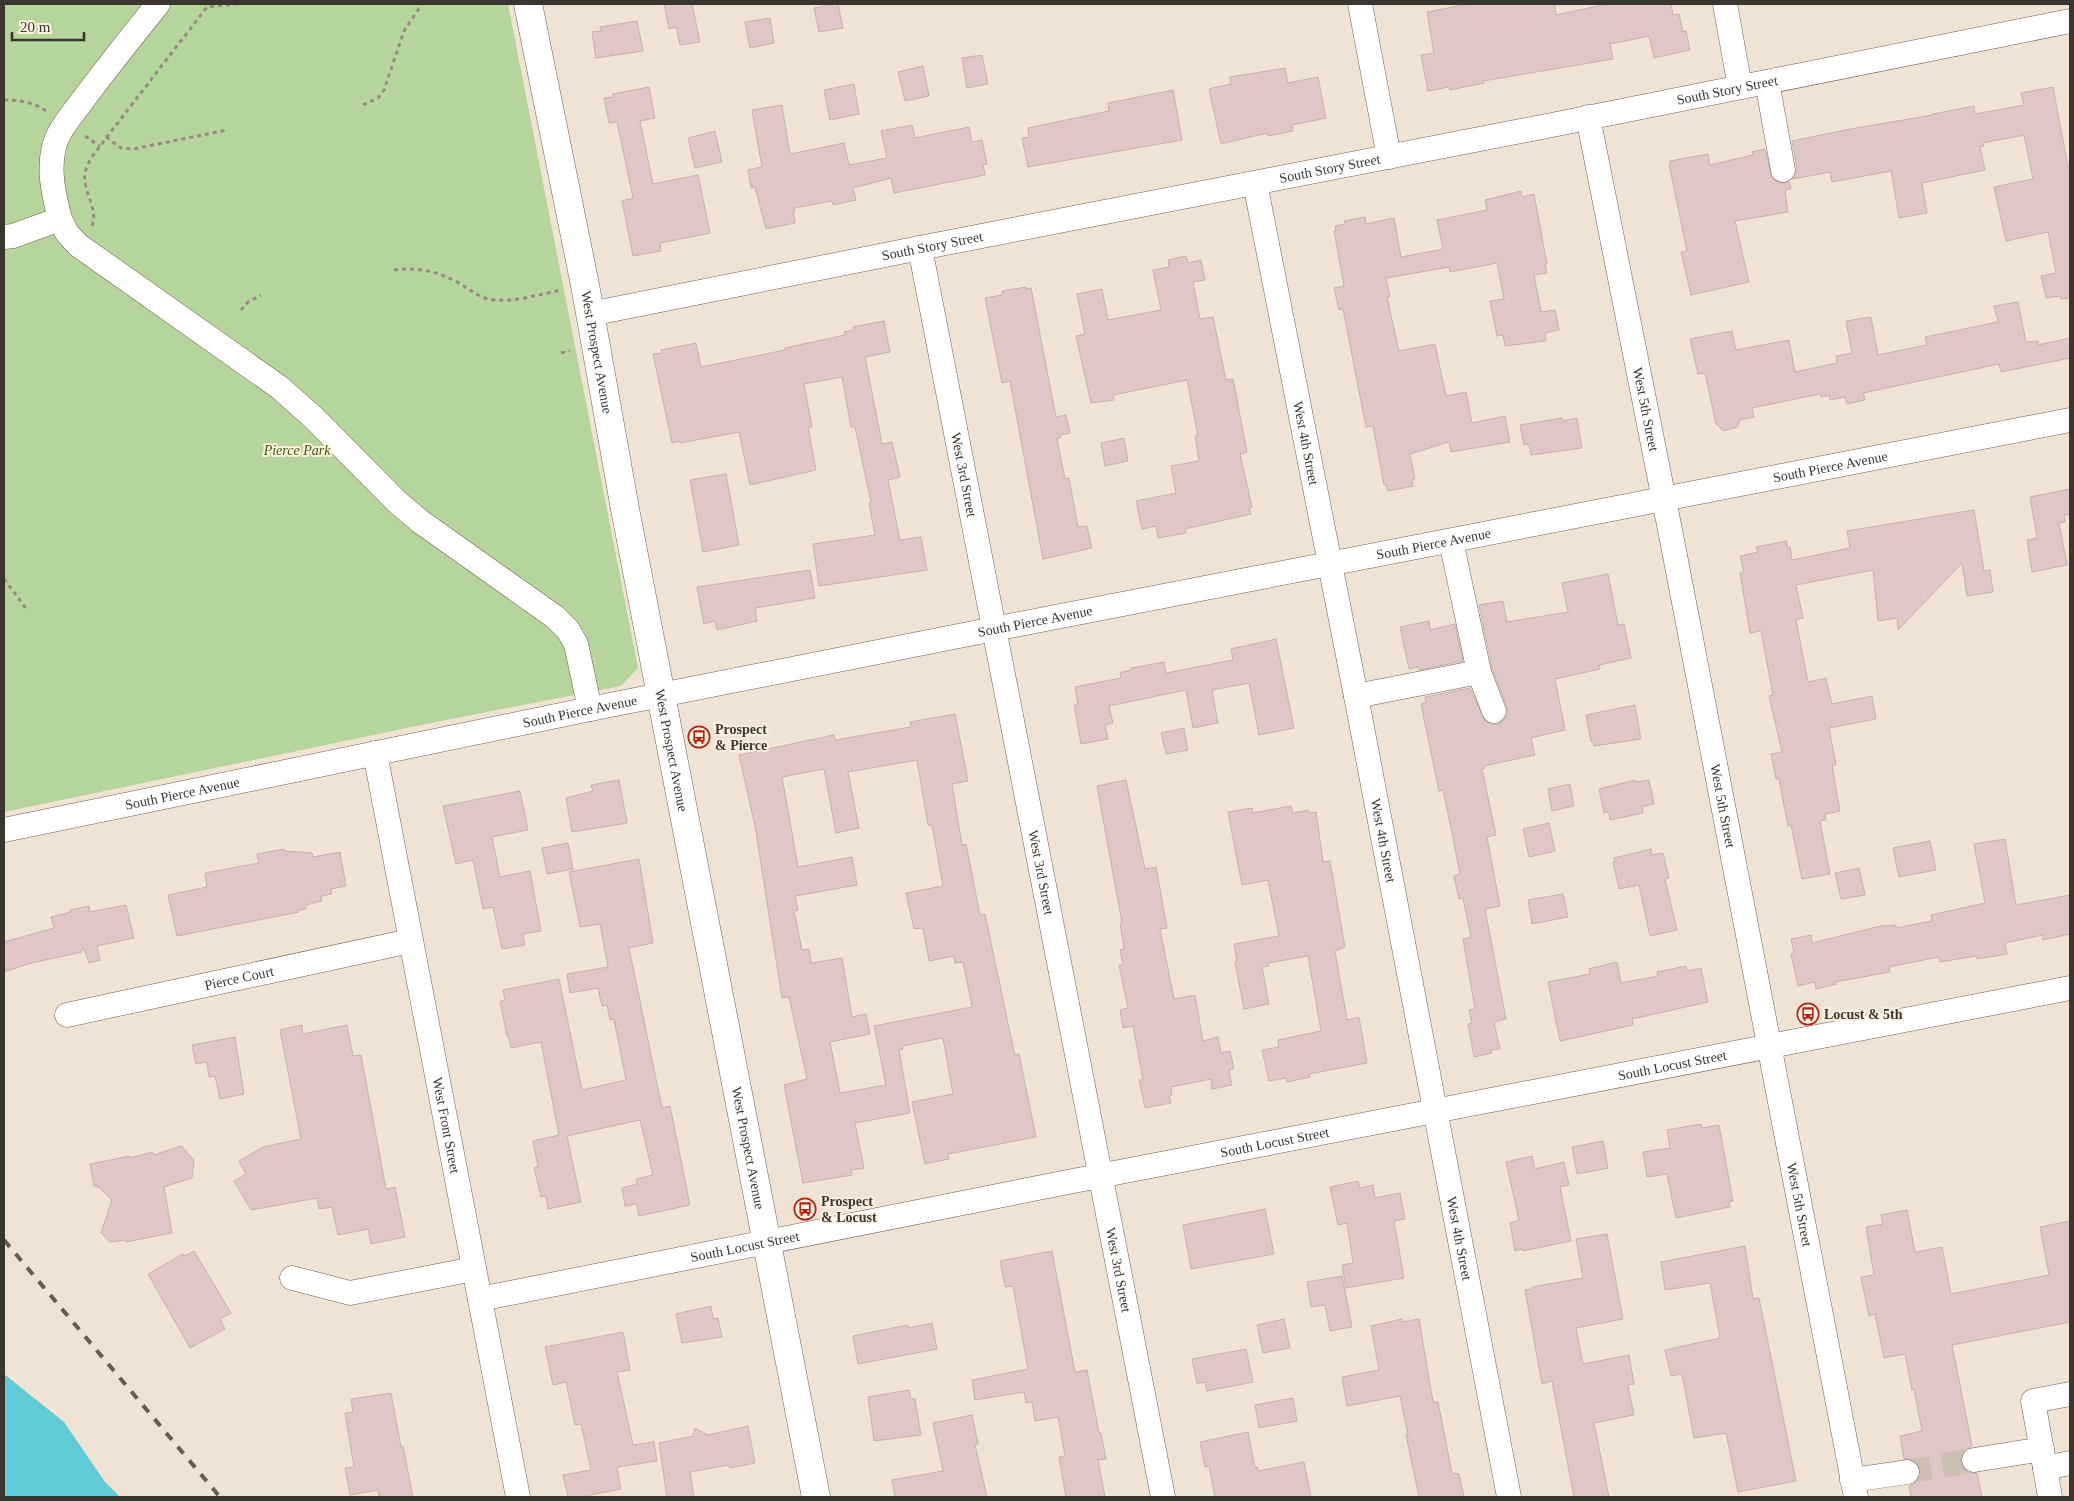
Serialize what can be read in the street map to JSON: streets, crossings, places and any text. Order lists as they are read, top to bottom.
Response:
{
  "streets": {
    "main road": ["West Prospect Avenue"],
    "street": [
      "South Story Street",
      "West 5th Street",
      "West 4th Street",
      "South Pierce Avenue",
      "West 3rd Street",
      "Pierce Court",
      "South Locust Street",
      "West Front Street"
    ]
  },
  "crossings": [
    ["South Story Street", "West Prospect Avenue"],
    ["South Story Street", "West 5th Street"],
    ["South Story Street", "West 4th Street"],
    ["South Story Street", "West 3rd Street"],
    ["West Prospect Avenue", "South Pierce Avenue"],
    ["West Prospect Avenue", "South Locust Street"],
    ["West 5th Street", "South Pierce Avenue"],
    ["West 5th Street", "South Locust Street"],
    ["West 4th Street", "South Pierce Avenue"],
    ["West 4th Street", "South Locust Street"],
    ["South Pierce Avenue", "West 3rd Street"],
    ["South Pierce Avenue", "West Front Street"],
    ["West 3rd Street", "South Locust Street"],
    ["Pierce Court", "West Front Street"],
    ["South Locust Street", "West Front Street"]
  ],
  "parks": ["Pierce Park"],
  "places": {
    "bus stop": ["Prospect & Pierce", "Locust & 5th", "Prospect & Locust"]
  },
  "scale_bar": "20 m"
}
